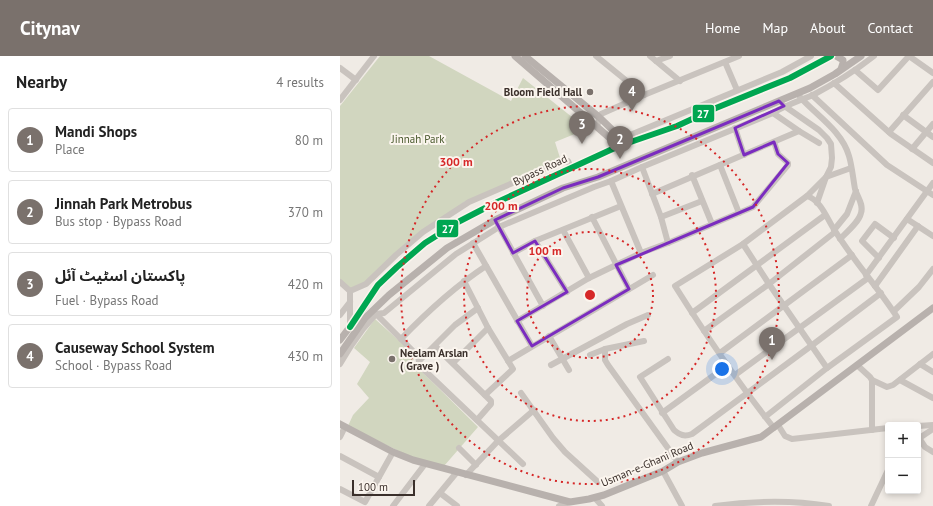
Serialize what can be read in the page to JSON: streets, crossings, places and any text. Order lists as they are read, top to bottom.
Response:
{
  "streets": {
    "main road": ["Bypass Road", "Usman-e-Ghani Road"]
  },
  "parks": ["Jinnah Park"],
  "places": ["Bloom Field Hall", "Neelam Arslan ( Grave )"],
  "lines": ["transit line 27"],
  "scale_bar": "100 m",
  "page": {
    "header": "Citynav",
    "nav": [
      "Home",
      "Map",
      "About",
      "Contact"
    ],
    "heading": ["Nearby", "4 results"],
    "pins": [
      "4",
      "3",
      "2",
      "1"
    ],
    "list": [
      {
        "mark": "1",
        "name": "Mandi Shops",
        "note": "Place",
        "value": "80 m"
      },
      {
        "mark": "2",
        "name": "Jinnah Park Metrobus",
        "note": "Bus stop · Bypass Road",
        "value": "370 m"
      },
      {
        "mark": "3",
        "name": "پاکستان اسٹیٹ آئل",
        "note": "Fuel · Bypass Road",
        "value": "420 m"
      },
      {
        "mark": "4",
        "name": "Causeway School System",
        "note": "School · Bypass Road",
        "value": "430 m"
      }
    ],
    "map_buttons": ["+", "−"],
    "scale": "100 m"
  },
  "rings": ["300 m", "200 m", "100 m"]
}
